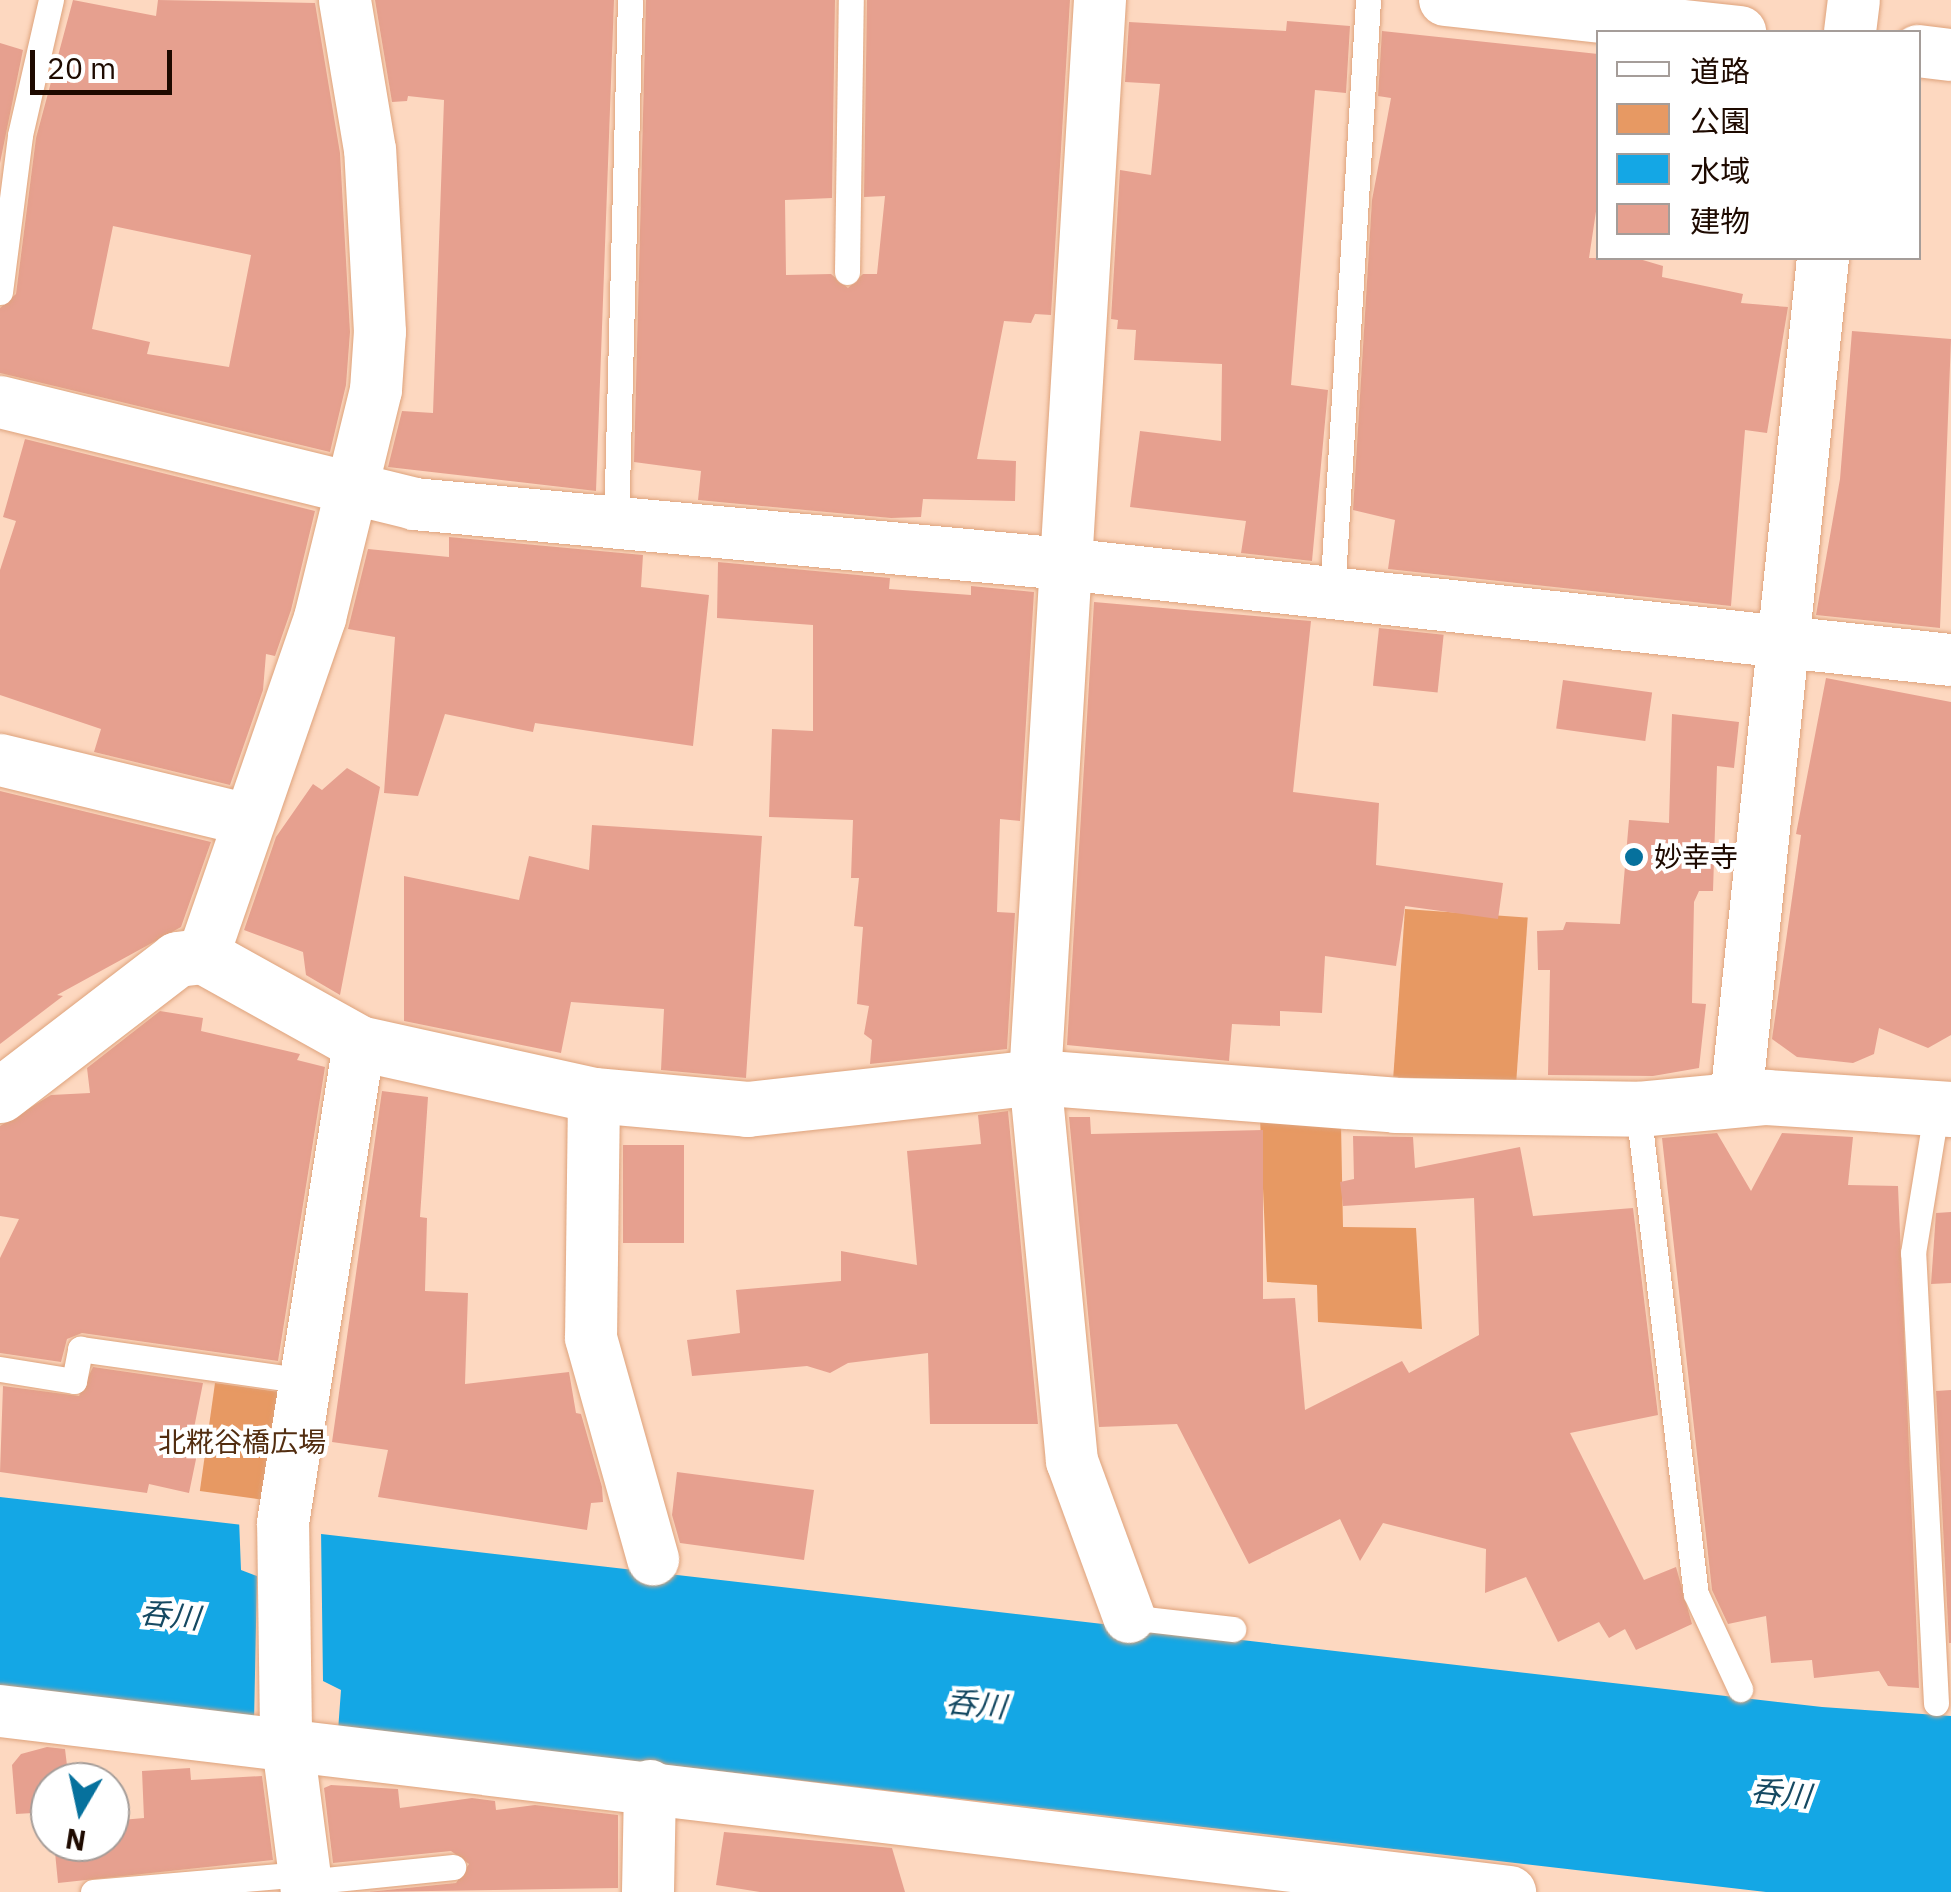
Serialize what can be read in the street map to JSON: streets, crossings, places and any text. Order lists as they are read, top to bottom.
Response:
{
  "water": ["呑川"],
  "parks": ["北糀谷橋広場"],
  "places": ["妙幸寺"],
  "legend": [
    "道路",
    "公園",
    "水域",
    "建物"
  ],
  "scale_bar": "20 m",
  "north": "bottom"
}
